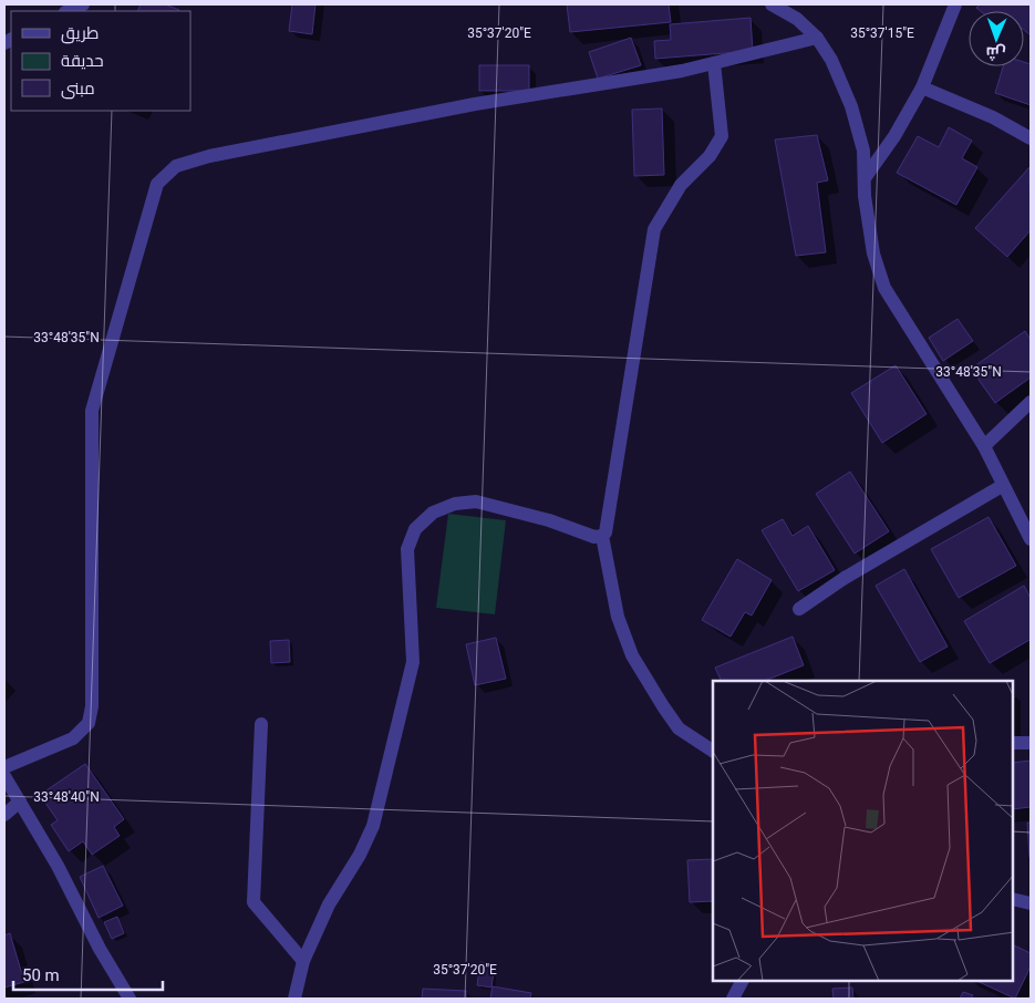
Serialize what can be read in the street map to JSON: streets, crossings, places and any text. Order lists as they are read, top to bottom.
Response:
{
  "legend": ["طريق", "حديقة", "مبنى"],
  "scale_bar": "50 m",
  "north": "bottom",
  "coordinates": [
    "35°37'20\"E",
    "35°37'15\"E",
    "33°48'35\"N",
    "33°48'40\"N"
  ]
}
